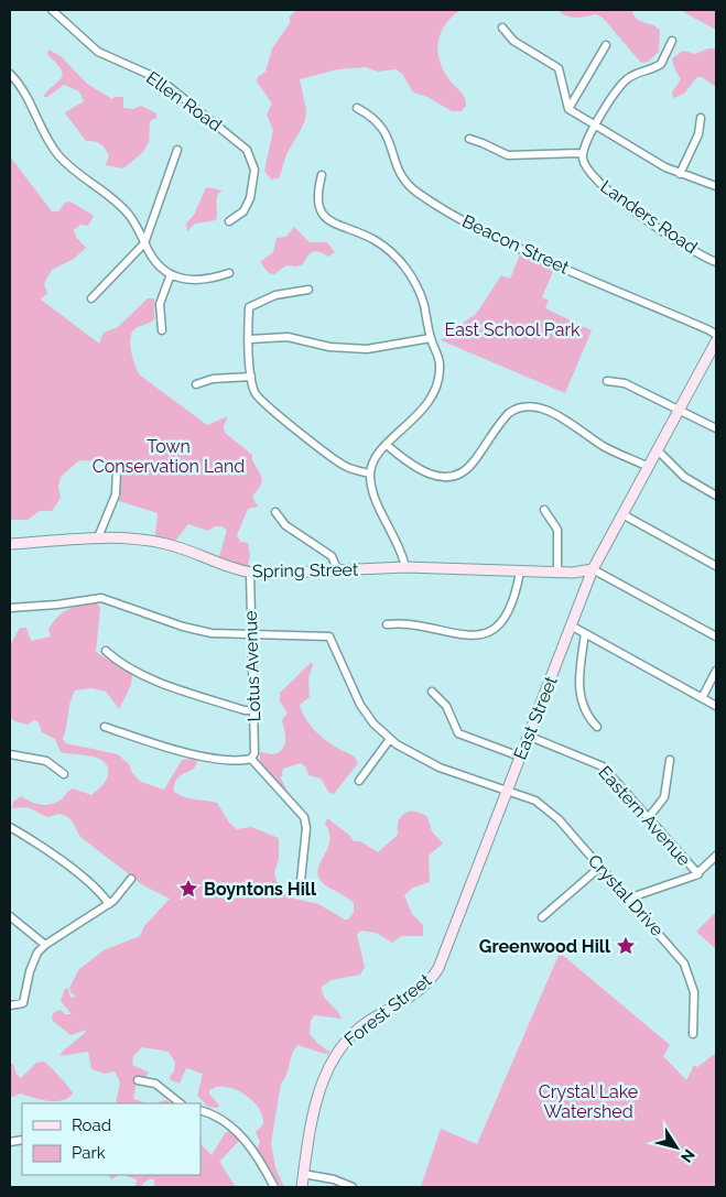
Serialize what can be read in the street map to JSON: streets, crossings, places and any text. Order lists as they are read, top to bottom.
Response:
{
  "streets": {
    "main road": ["Spring Street", "East Street", "Forest Street"],
    "street": [
      "Ellen Road",
      "Landers Road",
      "Beacon Street",
      "Lotus Avenue",
      "Eastern Avenue",
      "Crystal Drive"
    ]
  },
  "crossings": [
    ["Spring Street", "Lotus Avenue"],
    ["Spring Street", "East Street"],
    ["Lotus Avenue", "Crystal Drive"],
    ["East Street", "Eastern Avenue"],
    ["East Street", "Crystal Drive"],
    ["East Street", "Forest Street"]
  ],
  "parks": ["East School Park", "Town Conservation Land", "Crystal Lake Watershed"],
  "places": {
    "place": ["Boyntons Hill", "Greenwood Hill"]
  },
  "legend": ["Road", "Park"],
  "north": "bottom right"
}
